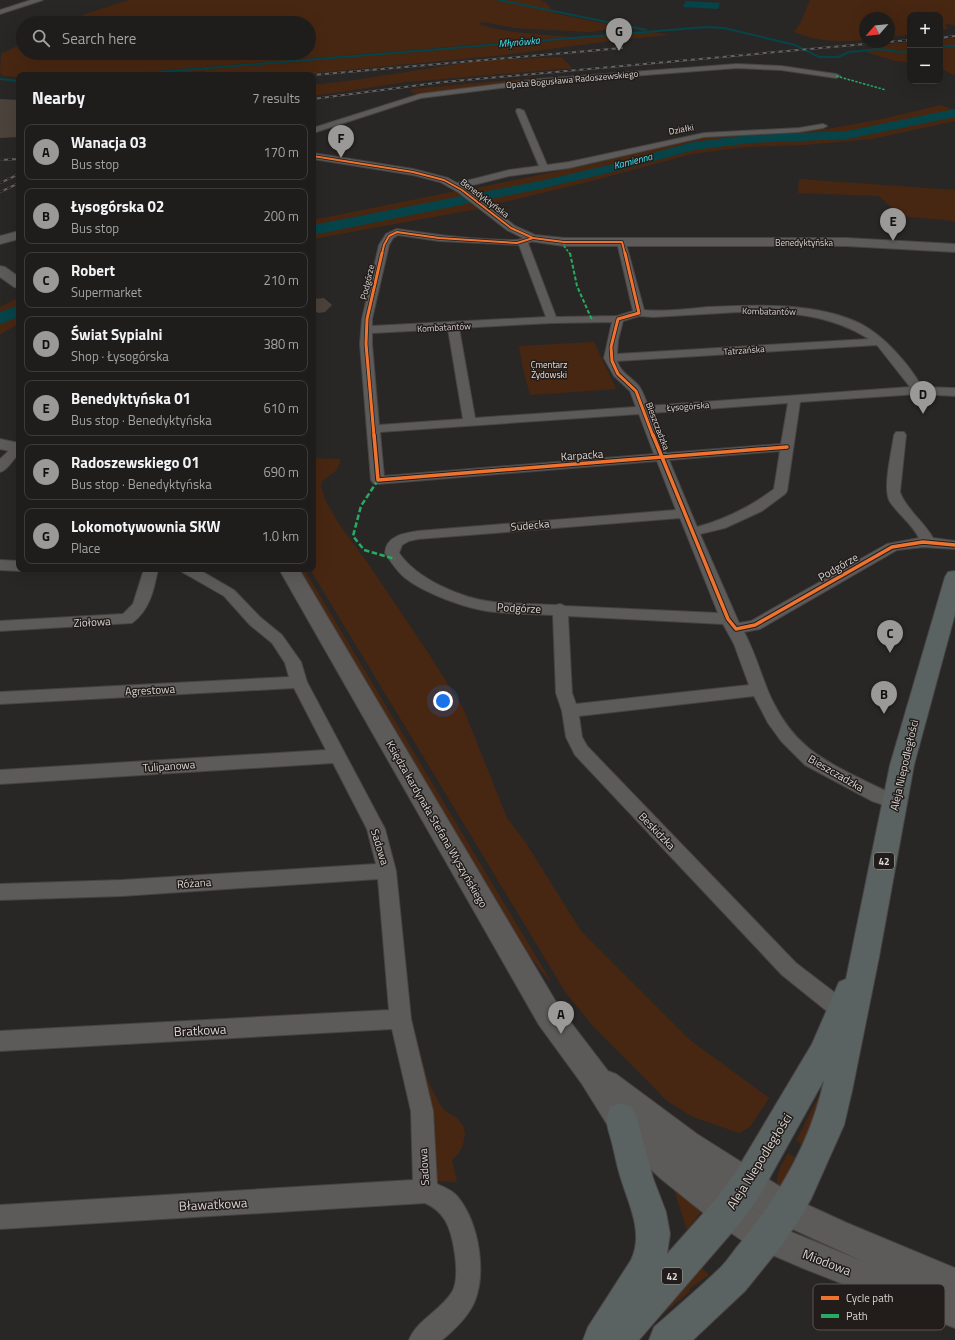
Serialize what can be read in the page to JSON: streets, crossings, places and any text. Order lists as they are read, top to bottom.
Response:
{
  "streets": {
    "main road": ["Aleja Niepodległości", "Księdza kardynała Stefana Wyszyńskiego", "42"],
    "street": [
      "Opata Bogusława Radoszewskiego",
      "Działki",
      "Benedyktyńska",
      "Podgórze",
      "Kombatantów",
      "Tatrzańska",
      "Łysogórska",
      "Bieszczadzka",
      "Karpacka",
      "Sudecka",
      "Ziołowa",
      "Agrestowa",
      "Tulipanowa",
      "Beskidzka",
      "Sadowa",
      "Różana",
      "Bratkowa",
      "Bławatkowa",
      "Miodowa"
    ]
  },
  "crossings": [
    ["Działki", "Benedyktyńska"],
    ["Benedyktyńska", "Podgórze"],
    ["Podgórze", "Kombatantów"],
    ["Podgórze", "Łysogórska"],
    ["Podgórze", "Bieszczadzka"],
    ["Podgórze", "Karpacka"],
    ["Podgórze", "Sudecka"],
    ["Podgórze", "Beskidzka"],
    ["Kombatantów", "Tatrzańska"],
    ["Kombatantów", "Łysogórska"],
    ["Tatrzańska", "Bieszczadzka"],
    ["Łysogórska", "Bieszczadzka"],
    ["Bieszczadzka", "Karpacka"],
    ["Bieszczadzka", "Sudecka"],
    ["Bieszczadzka", "Aleja Niepodległości"],
    ["Agrestowa", "Sadowa"],
    ["Aleja Niepodległości", "Księdza kardynała Stefana Wyszyńskiego"],
    ["Aleja Niepodległości", "Beskidzka"],
    ["Aleja Niepodległości", "Miodowa"],
    ["Tulipanowa", "Sadowa"],
    ["Księdza kardynała Stefana Wyszyńskiego", "Miodowa"],
    ["Sadowa", "Różana"],
    ["Sadowa", "Bratkowa"],
    ["Sadowa", "Bławatkowa"]
  ],
  "water": ["Młynówka", "Kamienna"],
  "parks": ["Cmentarz Żydowski"],
  "legend": ["Cycle path", "Path"],
  "north": "bottom left",
  "page": {
    "map_buttons": ["+", "−"],
    "search": "Search here",
    "pins": [
      "G",
      "F",
      "E",
      "D",
      "C",
      "B",
      "A"
    ],
    "heading": ["Nearby", "7 results"],
    "list": [
      {
        "mark": "A",
        "name": "Wanacja 03",
        "note": "Bus stop",
        "value": "170 m"
      },
      {
        "mark": "B",
        "name": "Łysogórska 02",
        "note": "Bus stop",
        "value": "200 m"
      },
      {
        "mark": "C",
        "name": "Robert",
        "note": "Supermarket",
        "value": "210 m"
      },
      {
        "mark": "D",
        "name": "Świat Sypialni",
        "note": "Shop · Łysogórska",
        "value": "380 m"
      },
      {
        "mark": "E",
        "name": "Benedyktyńska 01",
        "note": "Bus stop · Benedyktyńska",
        "value": "610 m"
      },
      {
        "mark": "F",
        "name": "Radoszewskiego 01",
        "note": "Bus stop · Benedyktyńska",
        "value": "690 m"
      },
      {
        "mark": "G",
        "name": "Lokomotywownia SKW",
        "note": "Place",
        "value": "1.0 km"
      }
    ]
  }
}
